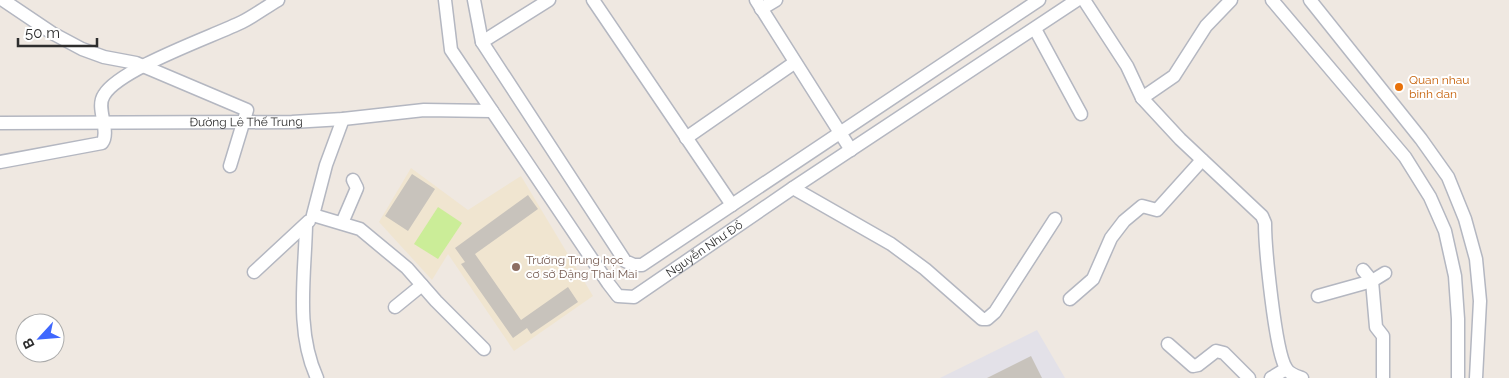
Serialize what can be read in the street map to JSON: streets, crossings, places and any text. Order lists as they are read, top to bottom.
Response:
{
  "streets": {
    "street": ["Đường Lê Thế Trung", "Nguyễn Như Đổ"]
  },
  "crossings": [
    ["Đường Lê Thế Trung", "Nguyễn Như Đổ"]
  ],
  "places": ["Quan nhau binh dan", "Trường Trung học cơ sở Đặng Thai Mai"],
  "scale_bar": "50 m",
  "north": "bottom left"
}
